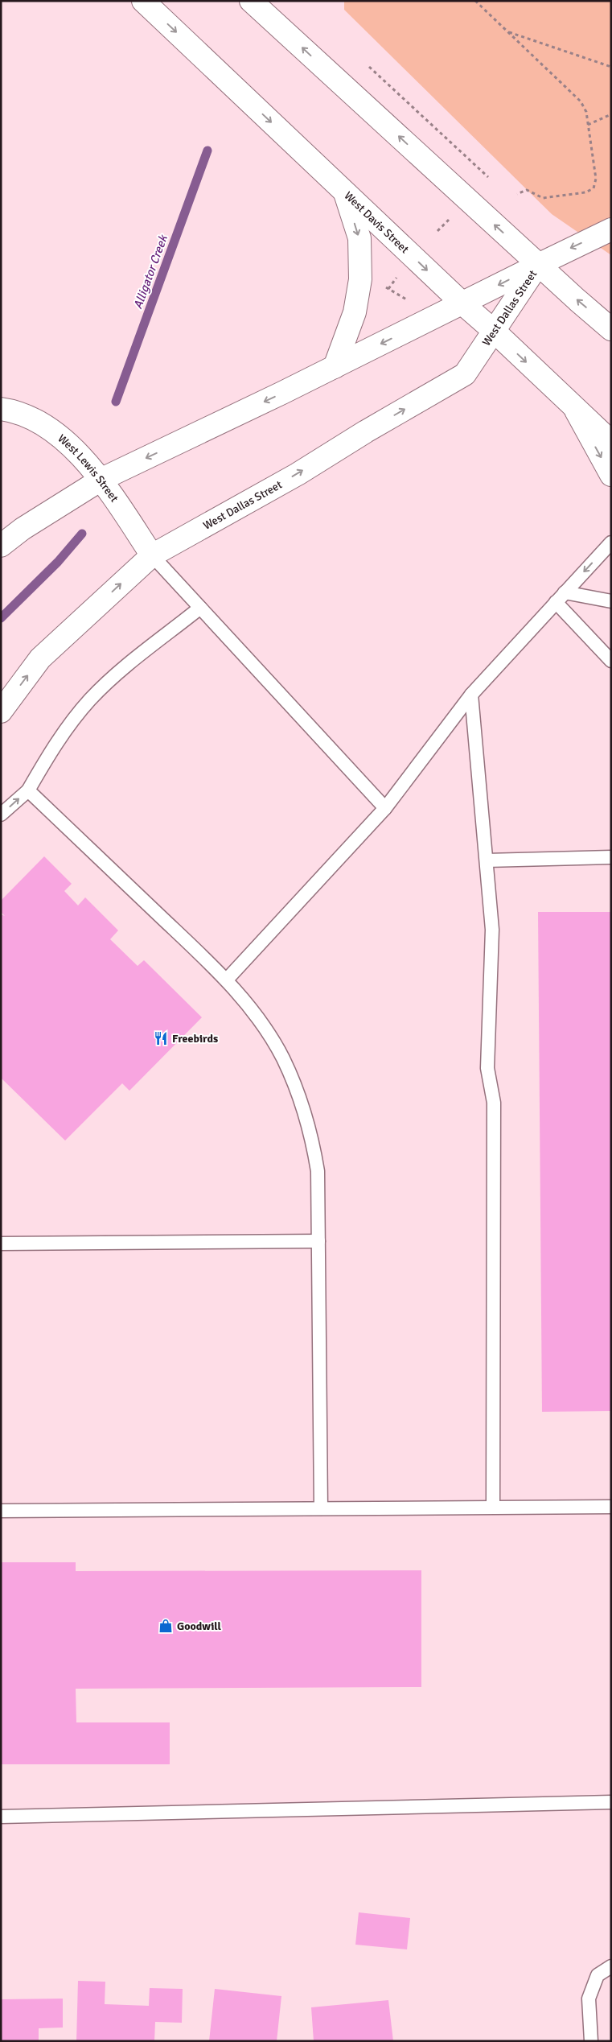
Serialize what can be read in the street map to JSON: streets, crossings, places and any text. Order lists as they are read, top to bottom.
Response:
{
  "streets": {
    "street": ["West Davis Street", "West Dallas Street", "West Lewis Street"]
  },
  "crossings": [
    ["West Davis Street", "West Dallas Street"],
    ["West Dallas Street", "West Lewis Street"]
  ],
  "water": ["Alligator Creek"],
  "places": {
    "restaurant": ["Freebirds"],
    "shop": ["Goodwill"]
  }
}
